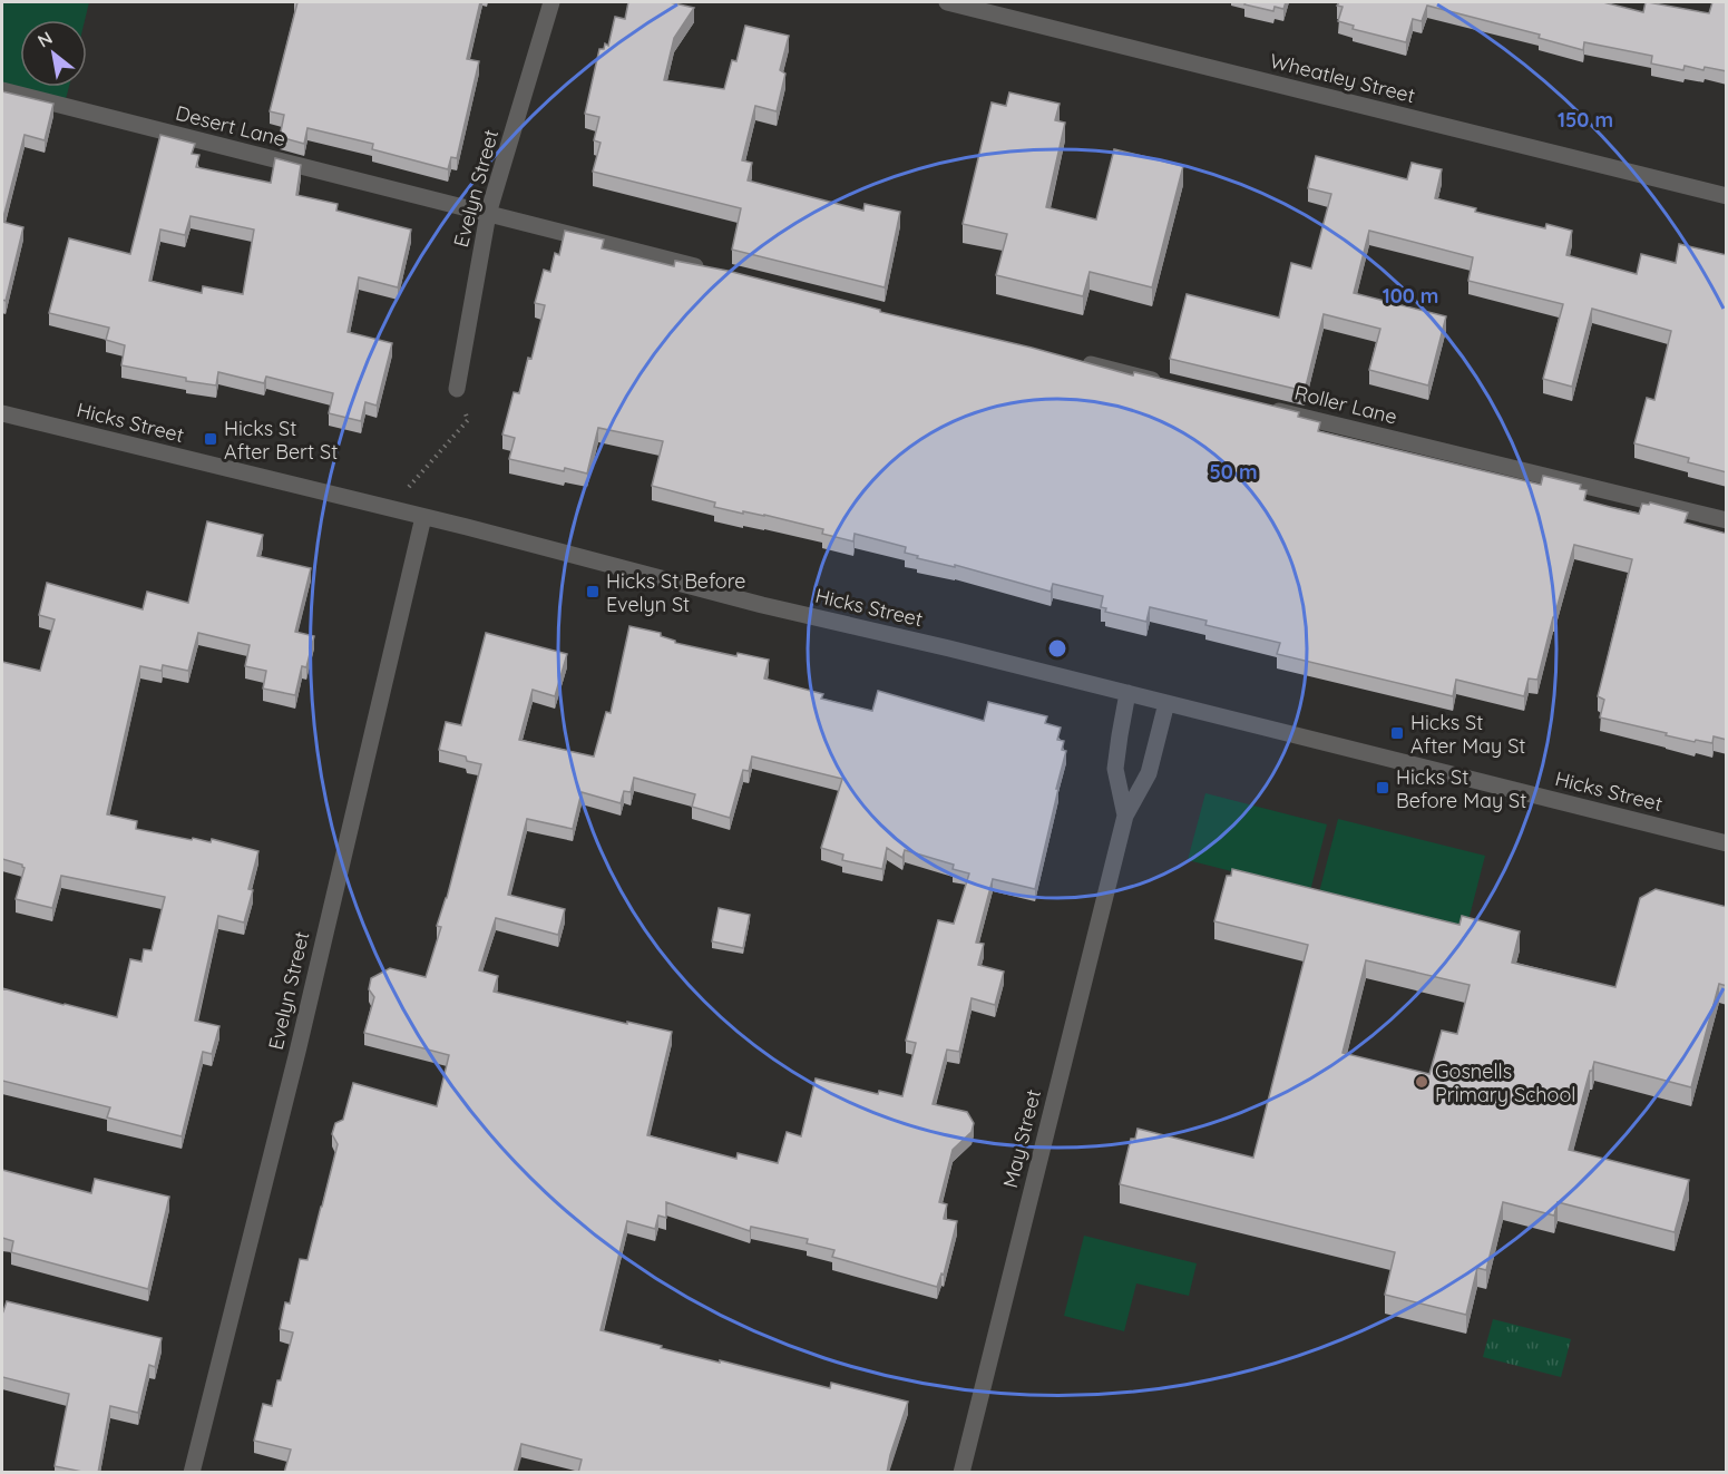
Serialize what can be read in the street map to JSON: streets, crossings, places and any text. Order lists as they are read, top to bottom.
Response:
{
  "streets": {
    "street": [
      "Wheatley Street",
      "Desert Lane",
      "Evelyn Street",
      "Roller Lane",
      "Hicks Street",
      "May Street"
    ]
  },
  "crossings": [
    ["Desert Lane", "Evelyn Street"],
    ["Evelyn Street", "Hicks Street"],
    ["Hicks Street", "May Street"]
  ],
  "places": {
    "transit": [
      "Hicks St After Bert St",
      "Hicks St Before Evelyn St",
      "Hicks St After May St",
      "Hicks St Before May St"
    ],
    "other": ["Gosnells Primary School"]
  },
  "north": "top left",
  "rings": ["150 m", "100 m", "50 m"]
}
